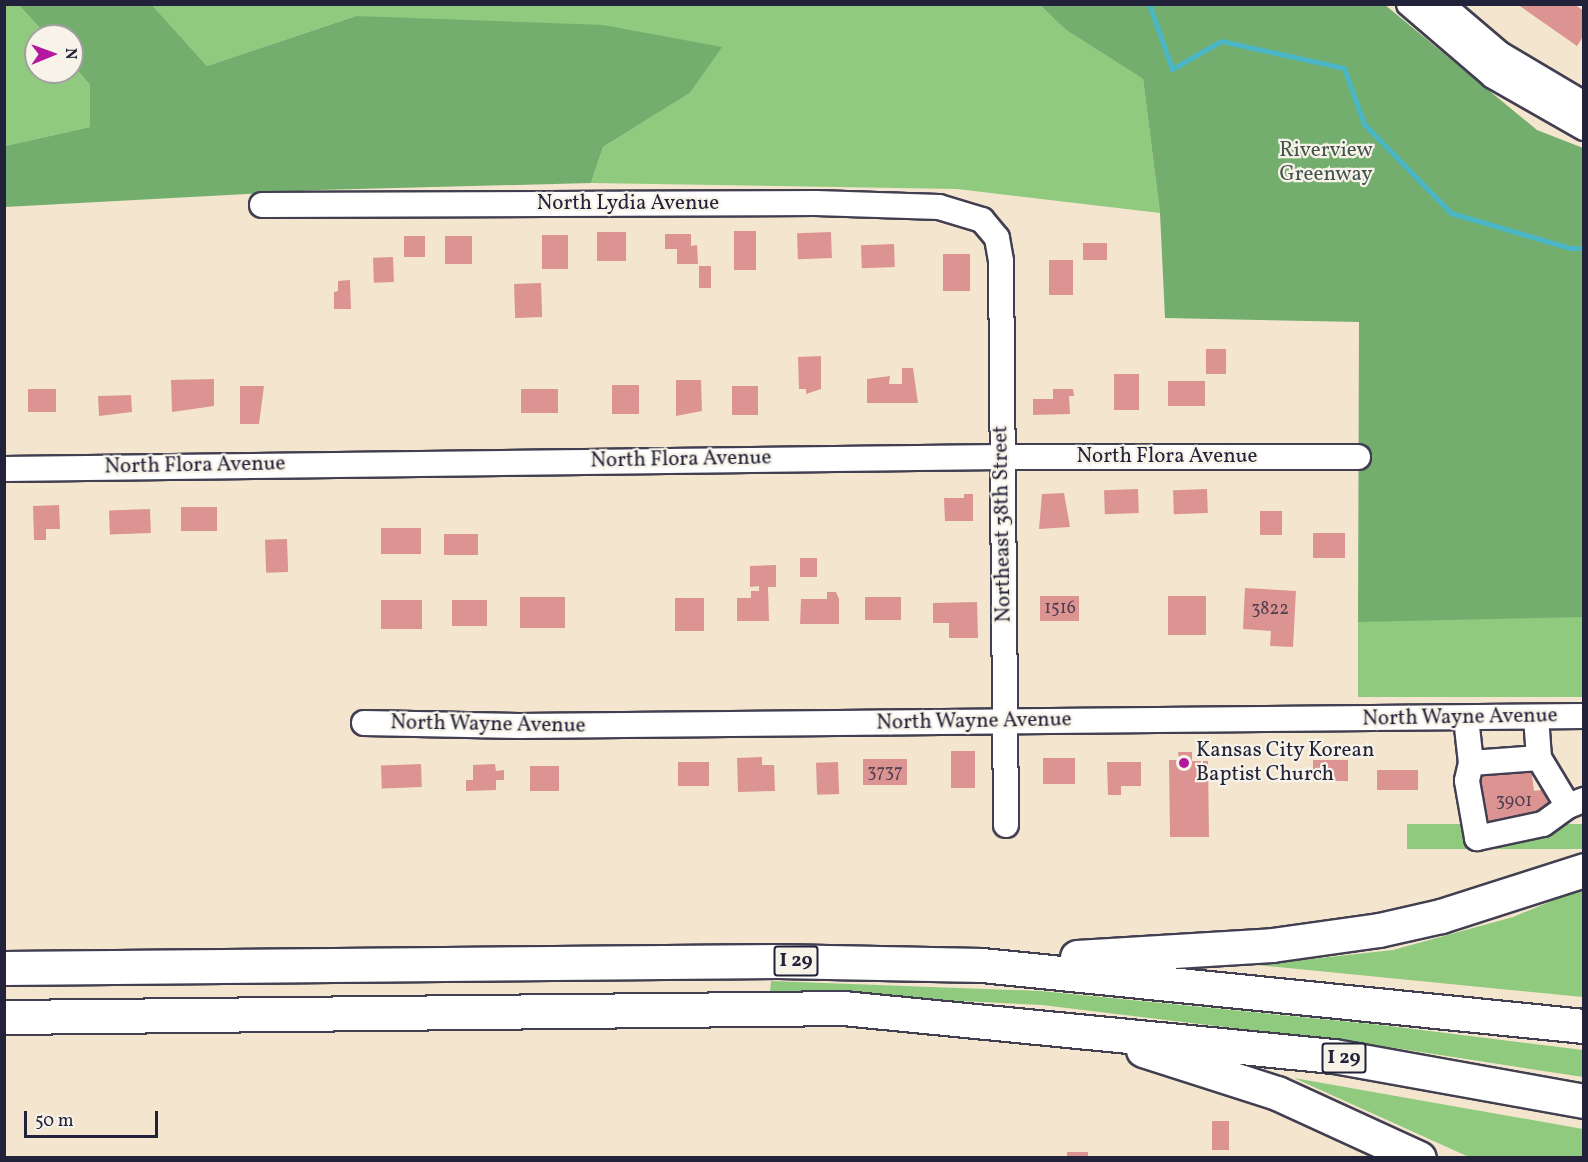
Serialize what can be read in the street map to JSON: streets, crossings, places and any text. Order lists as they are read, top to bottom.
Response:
{
  "streets": {
    "highway": ["I 29"],
    "street": [
      "North Lydia Avenue",
      "North Flora Avenue",
      "Northeast 38th Street",
      "North Wayne Avenue"
    ]
  },
  "crossings": [
    ["North Lydia Avenue", "Northeast 38th Street"],
    ["North Flora Avenue", "Northeast 38th Street"],
    ["Northeast 38th Street", "North Wayne Avenue"]
  ],
  "parks": ["Riverview Greenway"],
  "places": ["Kansas City Korean Baptist Church"],
  "house_numbers": [
    "1516",
    "3822",
    "3737",
    "3901"
  ],
  "scale_bar": "50 m",
  "north": "right"
}
